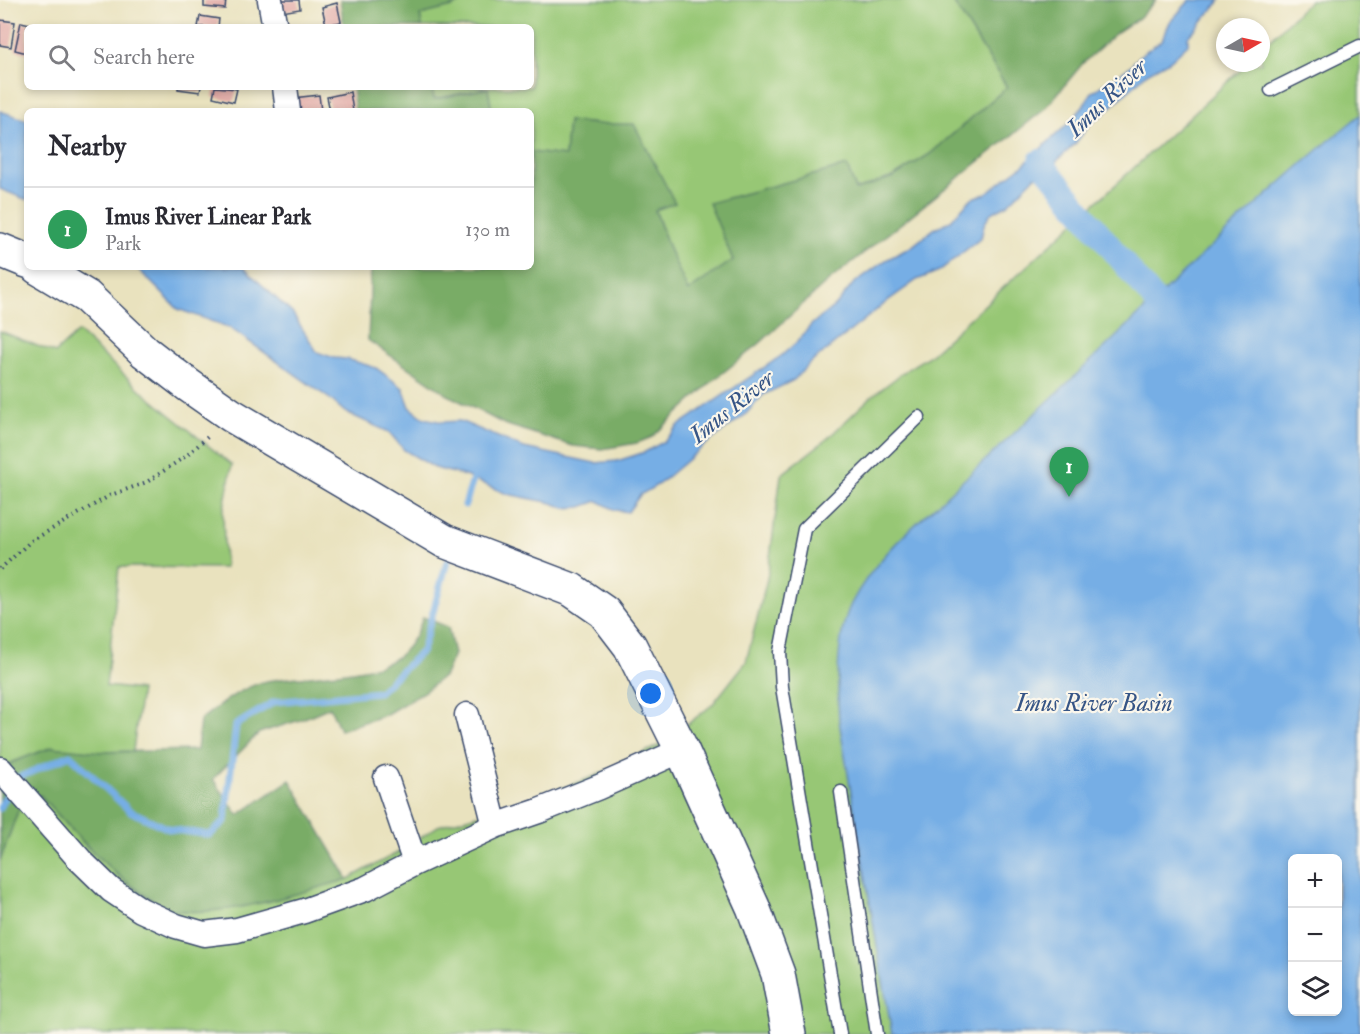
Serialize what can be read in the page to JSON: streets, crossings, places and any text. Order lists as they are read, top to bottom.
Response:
{
  "water": ["Imus River", "Imus River Basin"],
  "north": "right",
  "page": {
    "search": "Search here",
    "heading": "Nearby",
    "list": [
      {
        "mark": "1",
        "name": "Imus River Linear Park",
        "note": "Park",
        "value": "130 m"
      }
    ],
    "pins": "1",
    "map_buttons": ["+", "−"]
  }
}
